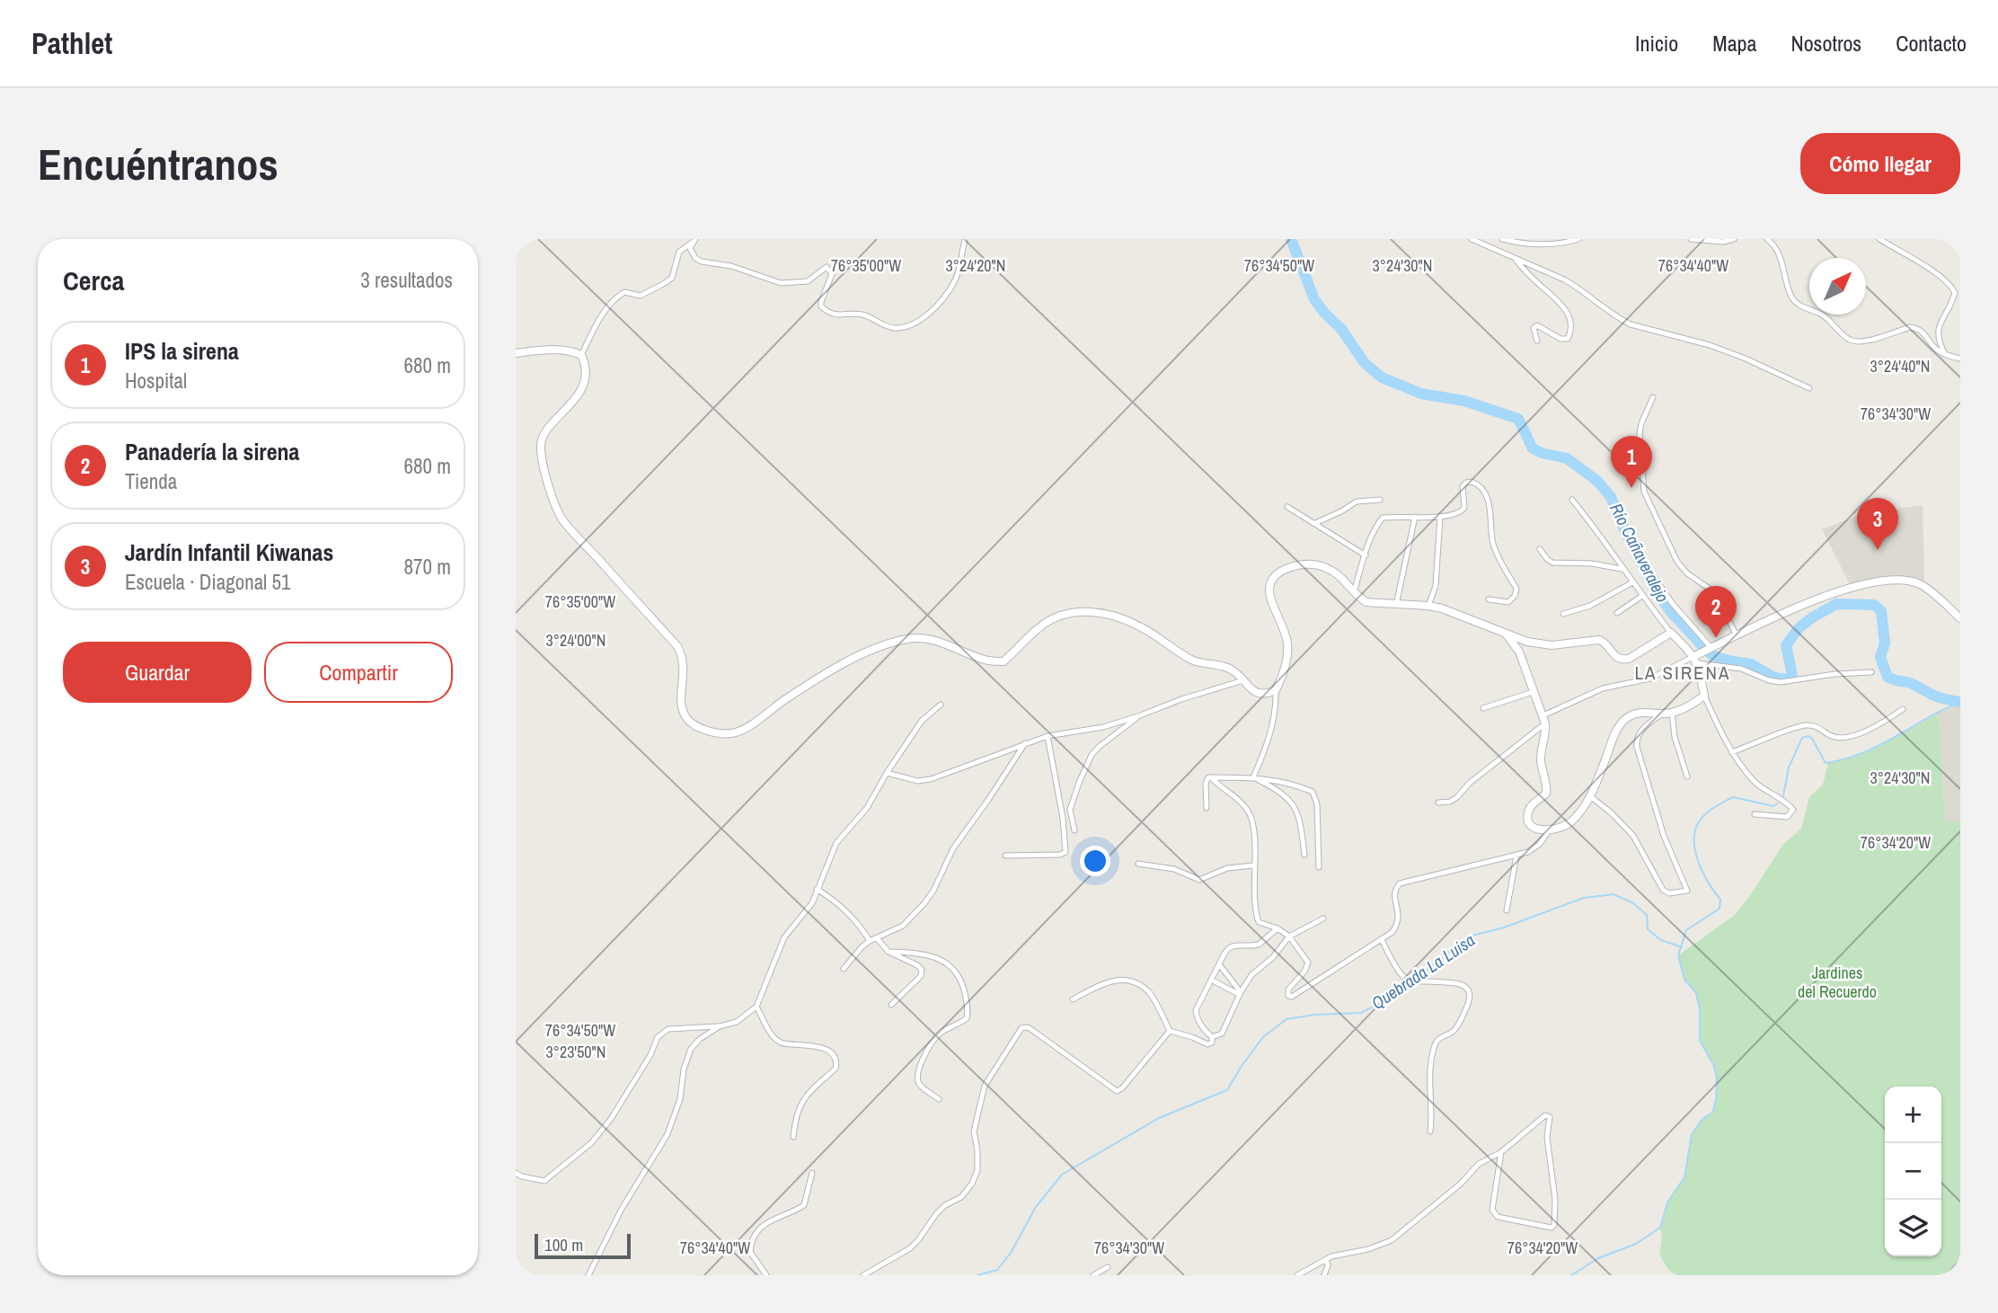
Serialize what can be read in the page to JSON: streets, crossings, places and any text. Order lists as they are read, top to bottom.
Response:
{
  "districts": ["LA SIRENA"],
  "water": ["Río Cañaveralejo", "Quebrada La Luisa"],
  "parks": ["Jardines del Recuerdo"],
  "scale_bar": "100 m",
  "north": "top right",
  "page": {
    "header": "Pathlet",
    "nav": [
      "Inicio",
      "Mapa",
      "Nosotros",
      "Contacto"
    ],
    "buttons": [
      "Cómo llegar",
      ["Guardar", "Compartir"]
    ],
    "title": "Encuéntranos",
    "heading": ["Cerca", "3 resultados"],
    "list": [
      {
        "mark": "1",
        "name": "IPS la sirena",
        "note": "Hospital",
        "value": "680 m"
      },
      {
        "mark": "2",
        "name": "Panadería la sirena",
        "note": "Tienda",
        "value": "680 m"
      },
      {
        "mark": "3",
        "name": "Jardín Infantil Kiwanas",
        "note": "Escuela · Diagonal 51",
        "value": "870 m"
      }
    ],
    "pins": ["1", "3", "2"],
    "map_buttons": ["+", "−"],
    "scale": "100 m"
  },
  "coordinates": [
    "3°24'20\"N",
    "3°24'30\"N",
    "76°35'00\"W",
    "76°34'50\"W",
    "76°34'40\"W",
    "3°24'40\"N",
    "76°34'30\"W",
    "3°24'00\"N",
    "76°34'20\"W",
    "3°23'50\"N"
  ]
}
